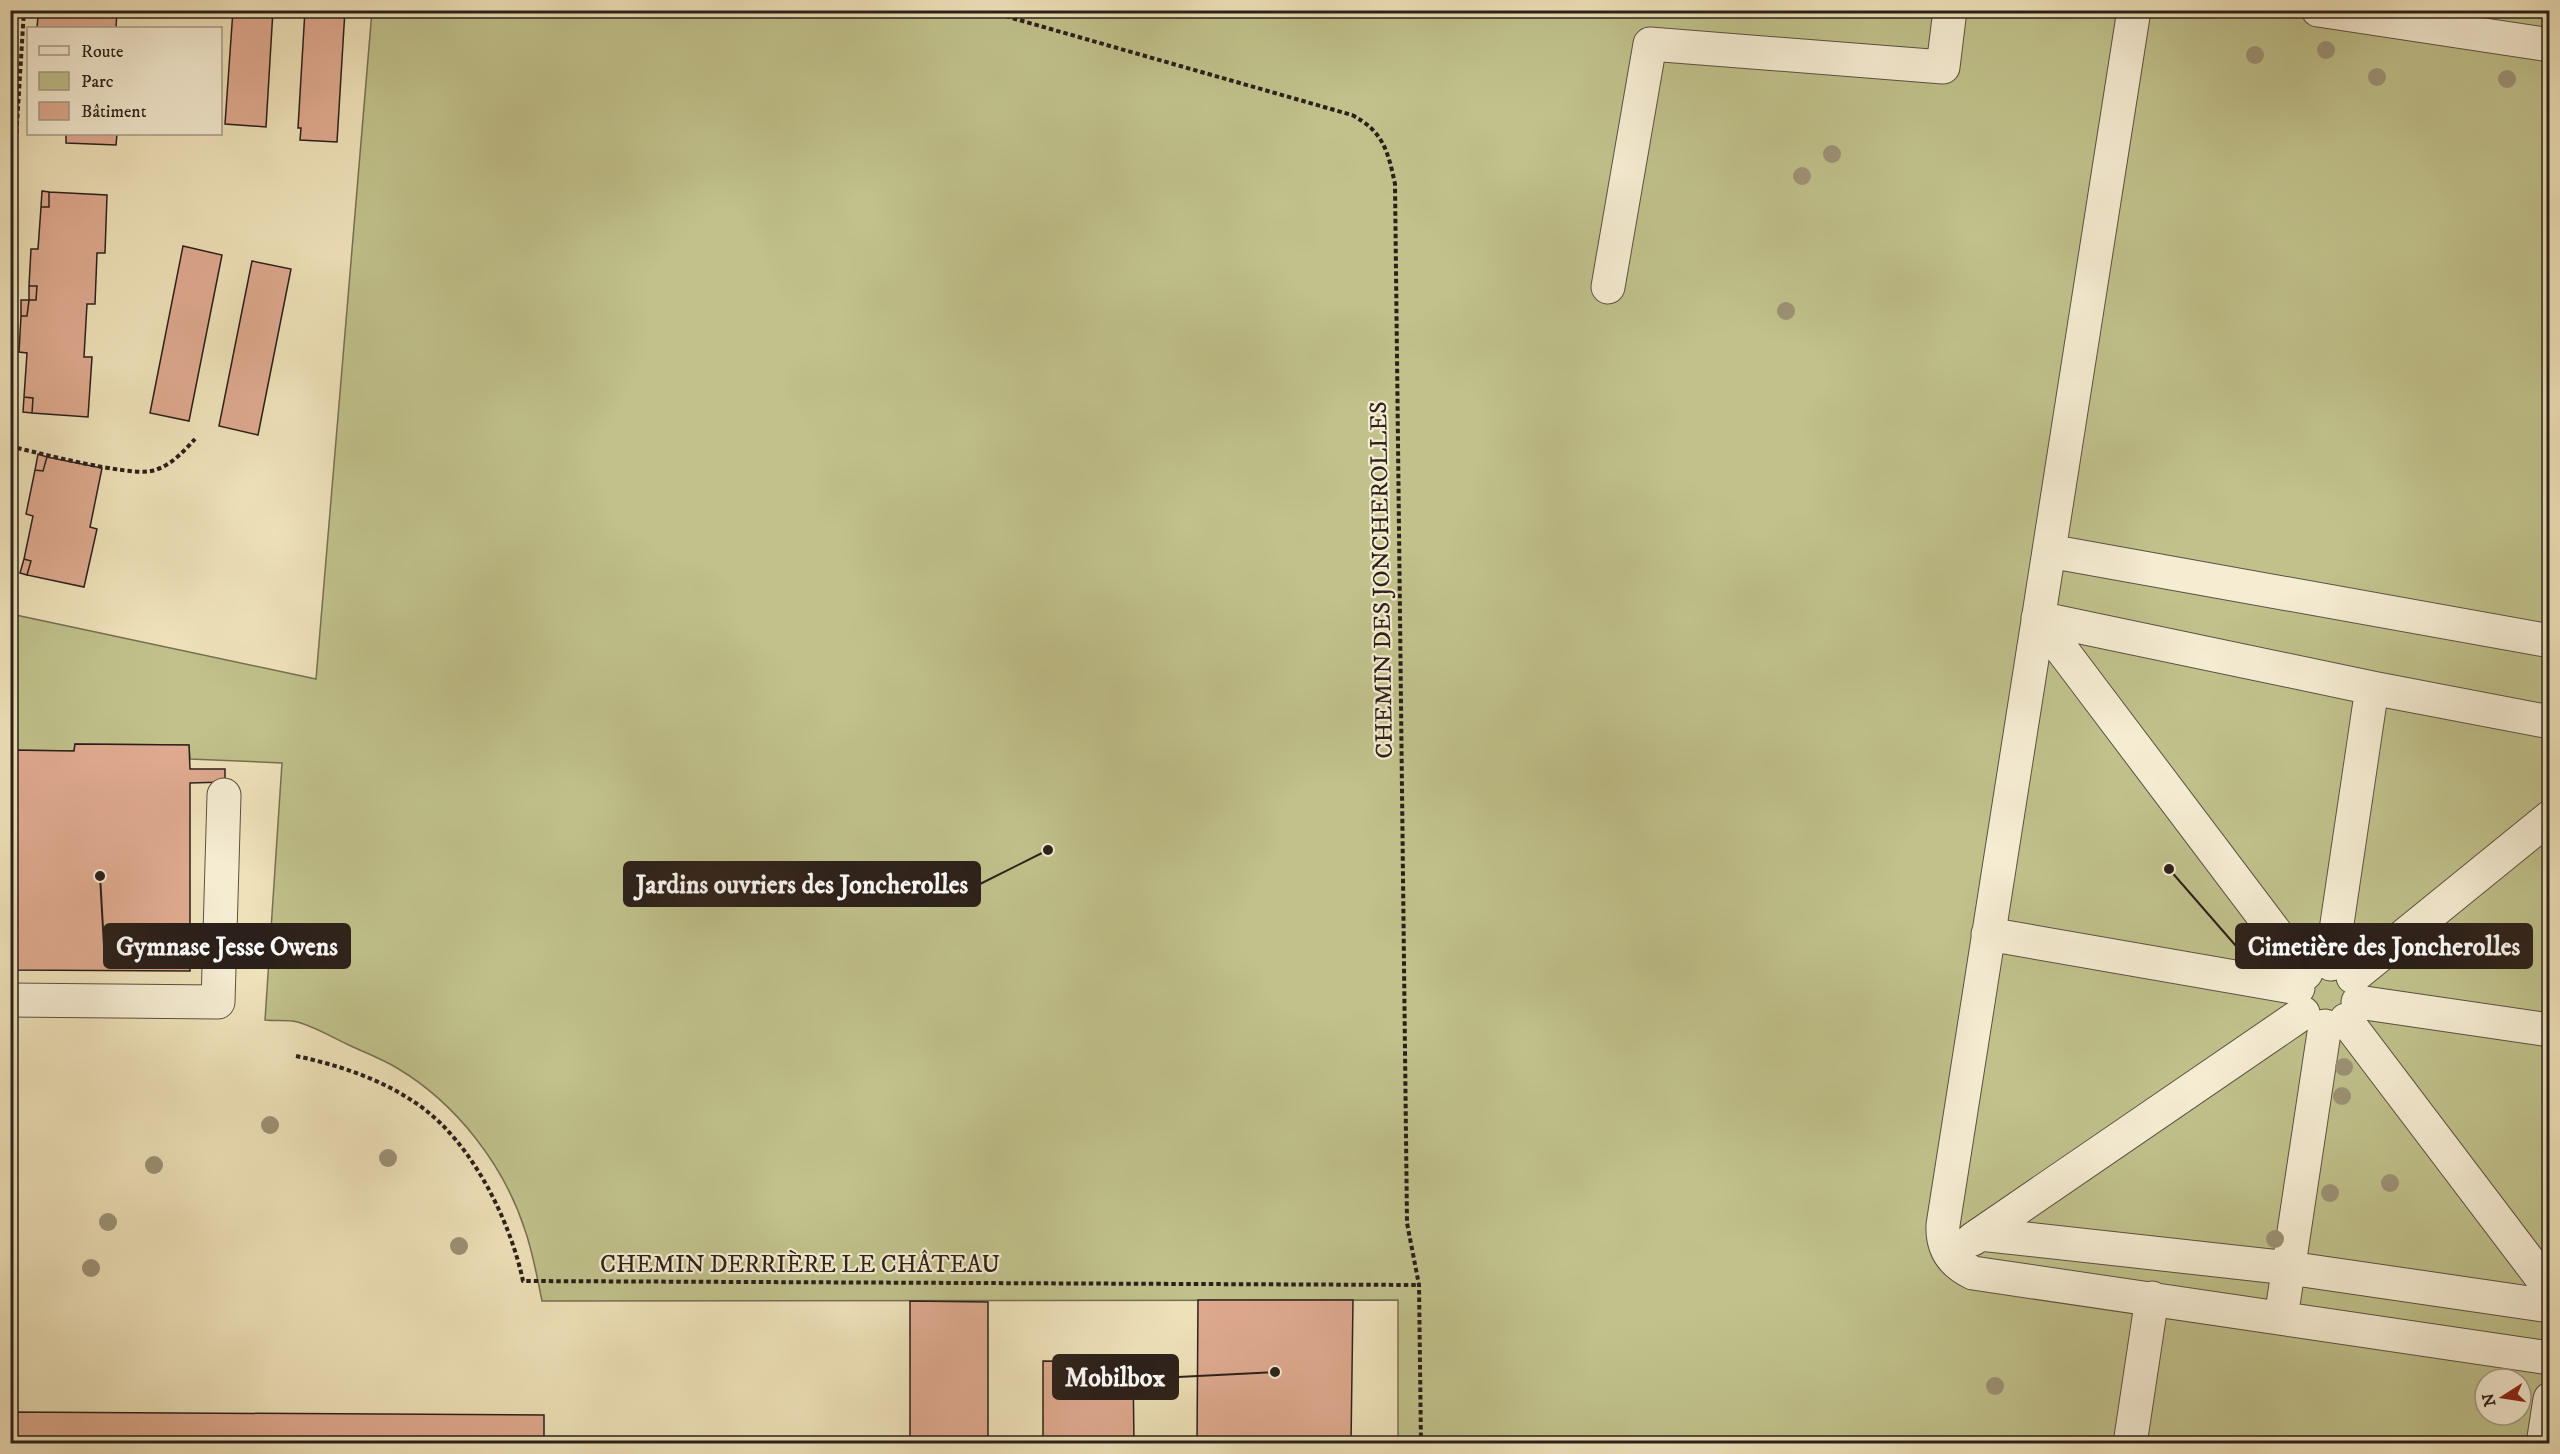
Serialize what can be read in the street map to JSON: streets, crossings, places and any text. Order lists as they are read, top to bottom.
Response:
{
  "streets": {
    "path": ["CHEMIN DES JONCHEROLLES", "CHEMIN DERRIÈRE LE CHÂTEAU"]
  },
  "crossings": [
    ["CHEMIN DES JONCHEROLLES", "CHEMIN DERRIÈRE LE CHÂTEAU"]
  ],
  "places": [
    "Jardins ouvriers des Joncherolles",
    "Cimetière des Joncherolles",
    "Gymnase Jesse Owens",
    "Mobilbox"
  ],
  "legend": ["Route", "Parc", "Bâtiment"],
  "north": "left"
}
